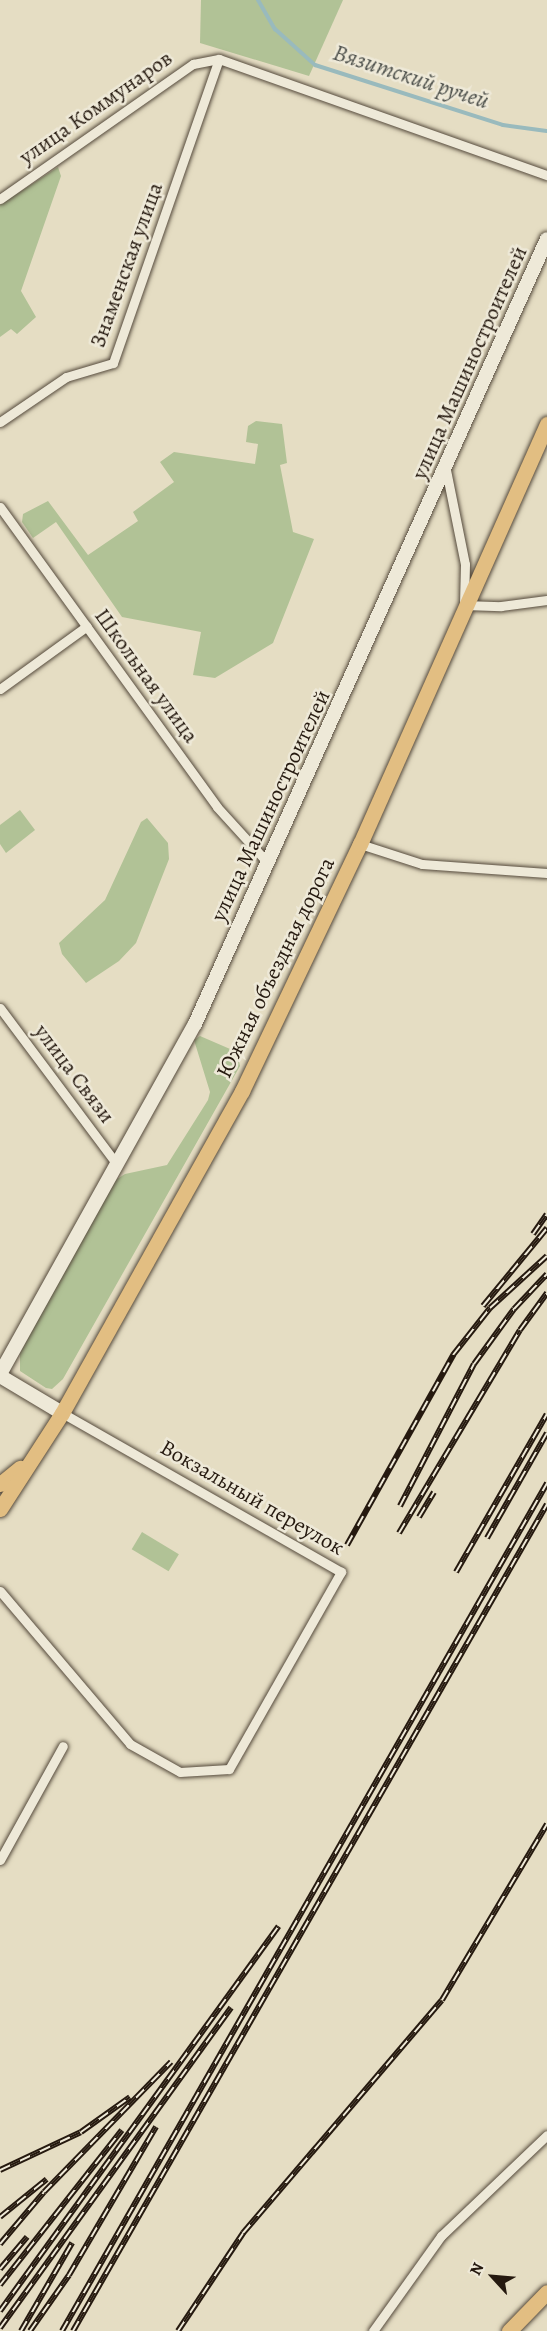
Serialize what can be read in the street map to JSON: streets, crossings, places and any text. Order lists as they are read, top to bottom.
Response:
{
  "streets": {
    "main road": ["Южная объездная дорога"],
    "street": [
      "улица Коммунаров",
      "Знаменская улица",
      "улица Машиностроителей",
      "Школьная улица",
      "улица Связи",
      "Вокзальный переулок"
    ]
  },
  "crossings": [
    ["улица Коммунаров", "Знаменская улица"],
    ["улица Машиностроителей", "Школьная улица"],
    ["улица Машиностроителей", "улица Связи"],
    ["улица Машиностроителей", "Вокзальный переулок"],
    ["Южная объездная дорога", "Вокзальный переулок"]
  ],
  "water": ["Вязитский ручей"],
  "north": "top left"
}
